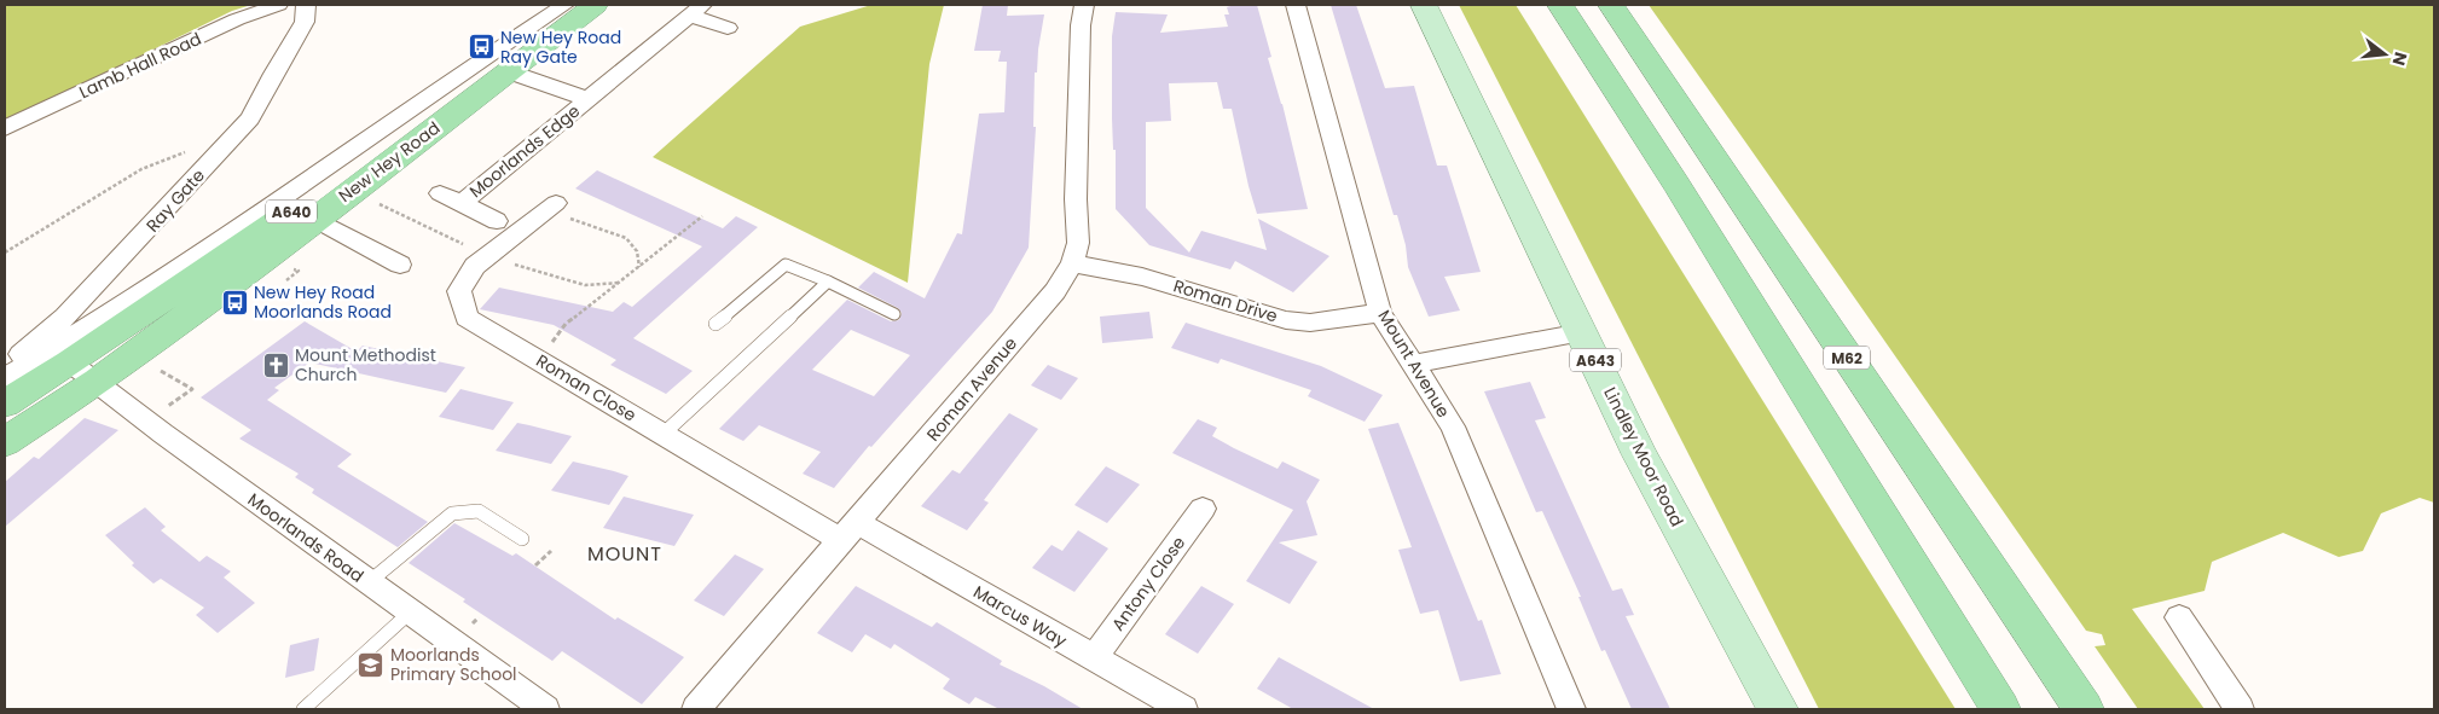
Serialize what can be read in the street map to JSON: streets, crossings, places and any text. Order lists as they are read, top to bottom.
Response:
{
  "streets": {
    "highway": ["New Hey Road", "A640", "M62"],
    "main road": ["A643", "Lindley Moor Road"],
    "street": [
      "Lamb Hall Road",
      "Moorlands Edge",
      "Ray Gate",
      "Roman Drive",
      "Mount Avenue",
      "Roman Close",
      "Roman Avenue",
      "Moorlands Road",
      "Antony Close",
      "Marcus Way"
    ]
  },
  "crossings": [
    ["Moorlands Edge", "New Hey Road"],
    ["New Hey Road", "Moorlands Road"],
    ["Roman Drive", "Mount Avenue"],
    ["Roman Drive", "Roman Avenue"],
    ["Roman Close", "Roman Avenue"],
    ["Roman Close", "Marcus Way"],
    ["Roman Avenue", "Marcus Way"],
    ["Antony Close", "Marcus Way"]
  ],
  "districts": ["MOUNT"],
  "places": {
    "bus stop": ["New Hey Road Ray Gate", "New Hey Road Moorlands Road"],
    "church": ["Mount Methodist Church"],
    "school or university": ["Moorlands Primary School"]
  },
  "north": "right"
}
